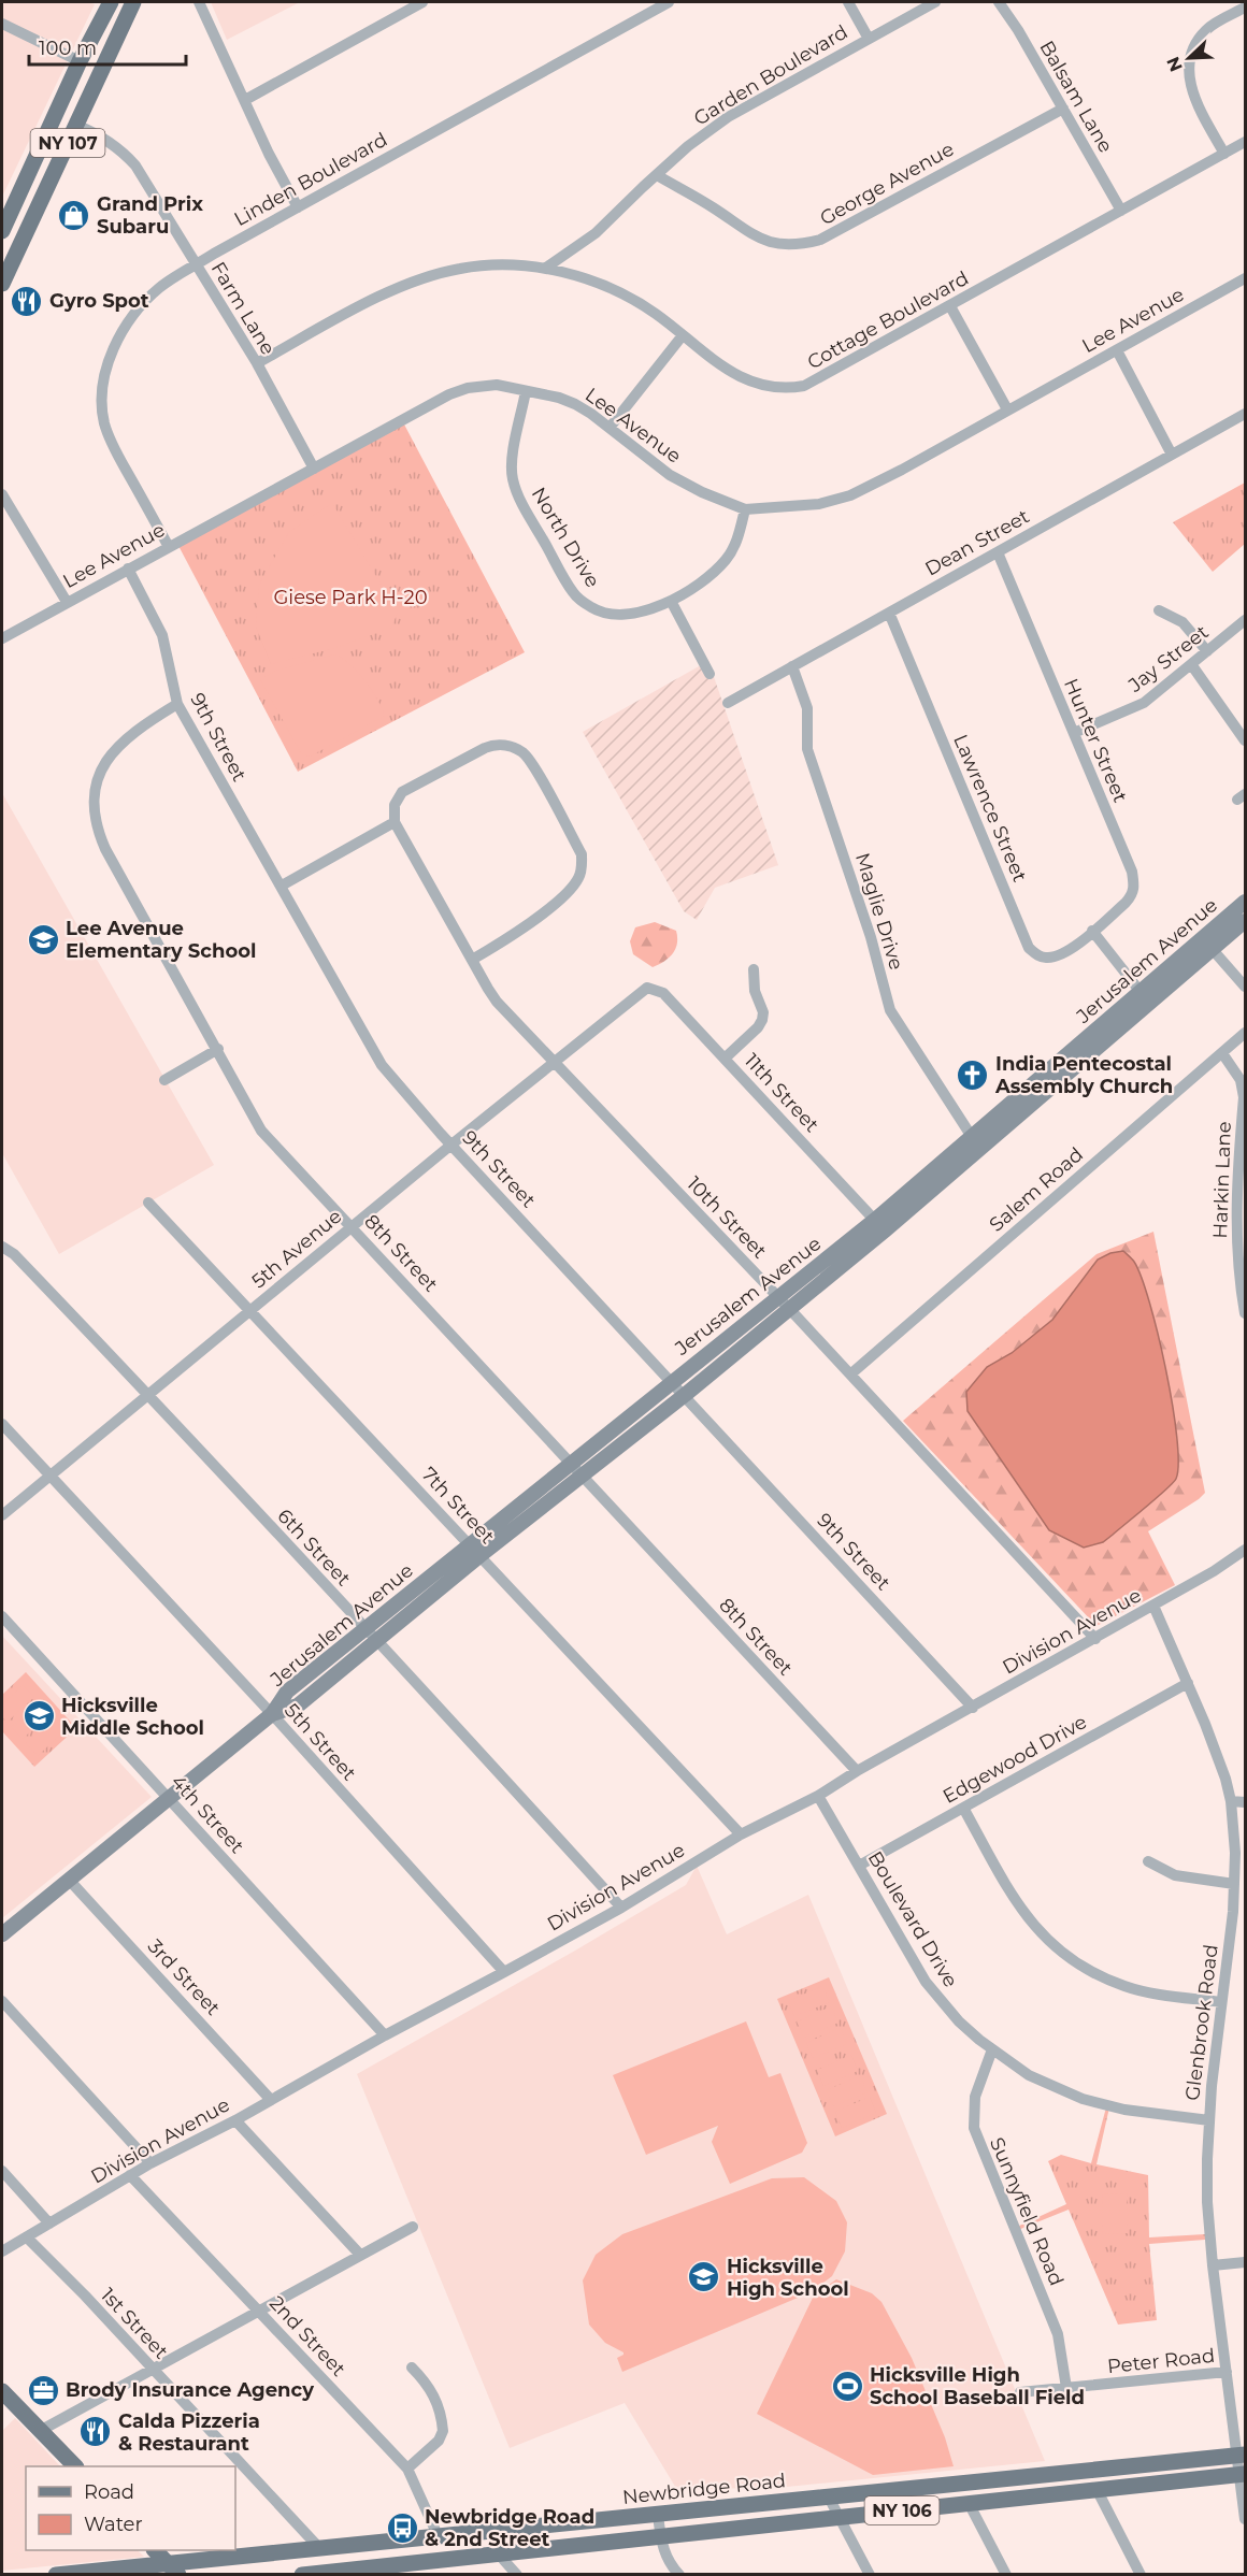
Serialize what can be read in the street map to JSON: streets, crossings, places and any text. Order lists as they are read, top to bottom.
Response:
{
  "streets": {
    "main road": [
      "NY 107",
      "Jerusalem Avenue",
      "Newbridge Road",
      "NY 106"
    ],
    "street": [
      "Garden Boulevard",
      "Balsam Lane",
      "Linden Boulevard",
      "George Avenue",
      "Farm Lane",
      "Cottage Boulevard",
      "Lee Avenue",
      "North Drive",
      "Dean Street",
      "Jay Street",
      "9th Street",
      "Hunter Street",
      "Lawrence Street",
      "Maglie Drive",
      "11th Street",
      "Harkin Lane",
      "Salem Road",
      "10th Street",
      "5th Avenue",
      "8th Street",
      "7th Street",
      "6th Street",
      "Division Avenue",
      "5th Street",
      "Edgewood Drive",
      "4th Street",
      "Boulevard Drive",
      "3rd Street",
      "Glenbrook Road",
      "Sunnyfield Road",
      "1st Street",
      "2nd Street",
      "Peter Road"
    ]
  },
  "crossings": [
    ["Garden Boulevard", "George Avenue"],
    ["Garden Boulevard", "Cottage Boulevard"],
    ["Balsam Lane", "George Avenue"],
    ["Balsam Lane", "Cottage Boulevard"],
    ["NY 107", "Farm Lane"],
    ["Linden Boulevard", "Farm Lane"],
    ["Linden Boulevard", "Lee Avenue"],
    ["Farm Lane", "Cottage Boulevard"],
    ["Farm Lane", "Lee Avenue"],
    ["Lee Avenue", "North Drive"],
    ["Lee Avenue", "9th Street"],
    ["Dean Street", "Hunter Street"],
    ["Dean Street", "Lawrence Street"],
    ["Dean Street", "Maglie Drive"],
    ["Jay Street", "Hunter Street"],
    ["9th Street", "Jerusalem Avenue"],
    ["9th Street", "5th Avenue"],
    ["9th Street", "8th Street"],
    ["9th Street", "Division Avenue"],
    ["Hunter Street", "Lawrence Street"],
    ["Maglie Drive", "Jerusalem Avenue"],
    ["Jerusalem Avenue", "11th Street"],
    ["Jerusalem Avenue", "10th Street"],
    ["Jerusalem Avenue", "8th Street"],
    ["Jerusalem Avenue", "7th Street"],
    ["Jerusalem Avenue", "6th Street"],
    ["Jerusalem Avenue", "5th Street"],
    ["Jerusalem Avenue", "4th Street"],
    ["Jerusalem Avenue", "3rd Street"],
    ["11th Street", "5th Avenue"],
    ["Harkin Lane", "Salem Road"],
    ["Salem Road", "10th Street"],
    ["10th Street", "5th Avenue"],
    ["10th Street", "Division Avenue"],
    ["5th Avenue", "8th Street"],
    ["5th Avenue", "7th Street"],
    ["5th Avenue", "6th Street"],
    ["5th Avenue", "5th Street"],
    ["8th Street", "Division Avenue"],
    ["7th Street", "Division Avenue"],
    ["6th Street", "Division Avenue"],
    ["Division Avenue", "5th Street"],
    ["Division Avenue", "4th Street"],
    ["Division Avenue", "Boulevard Drive"],
    ["Division Avenue", "3rd Street"],
    ["Division Avenue", "Glenbrook Road"],
    ["Division Avenue", "1st Street"],
    ["Division Avenue", "2nd Street"],
    ["Edgewood Drive", "Boulevard Drive"],
    ["Edgewood Drive", "Glenbrook Road"],
    ["Boulevard Drive", "Glenbrook Road"],
    ["Boulevard Drive", "Sunnyfield Road"],
    ["Glenbrook Road", "Peter Road"],
    ["Glenbrook Road", "Newbridge Road"],
    ["Glenbrook Road", "NY 106"],
    ["Sunnyfield Road", "Peter Road"],
    ["1st Street", "Newbridge Road"],
    ["2nd Street", "Newbridge Road"],
    ["Newbridge Road", "NY 106"]
  ],
  "parks": ["Giese Park H-20"],
  "places": {
    "shop": ["Grand Prix Subaru"],
    "restaurant": ["Gyro Spot", "Calda Pizzeria & Restaurant"],
    "school or university": ["Lee Avenue Elementary School", "Hicksville Middle School", "Hicksville High School"],
    "church": ["India Pentecostal Assembly Church"],
    "sports": ["Hicksville High School Baseball Field"],
    "office": ["Brody Insurance Agency"],
    "bus stop": ["Newbridge Road & 2nd Street"]
  },
  "legend": ["Road", "Water"],
  "scale_bar": "100 m",
  "north": "bottom left"
}
